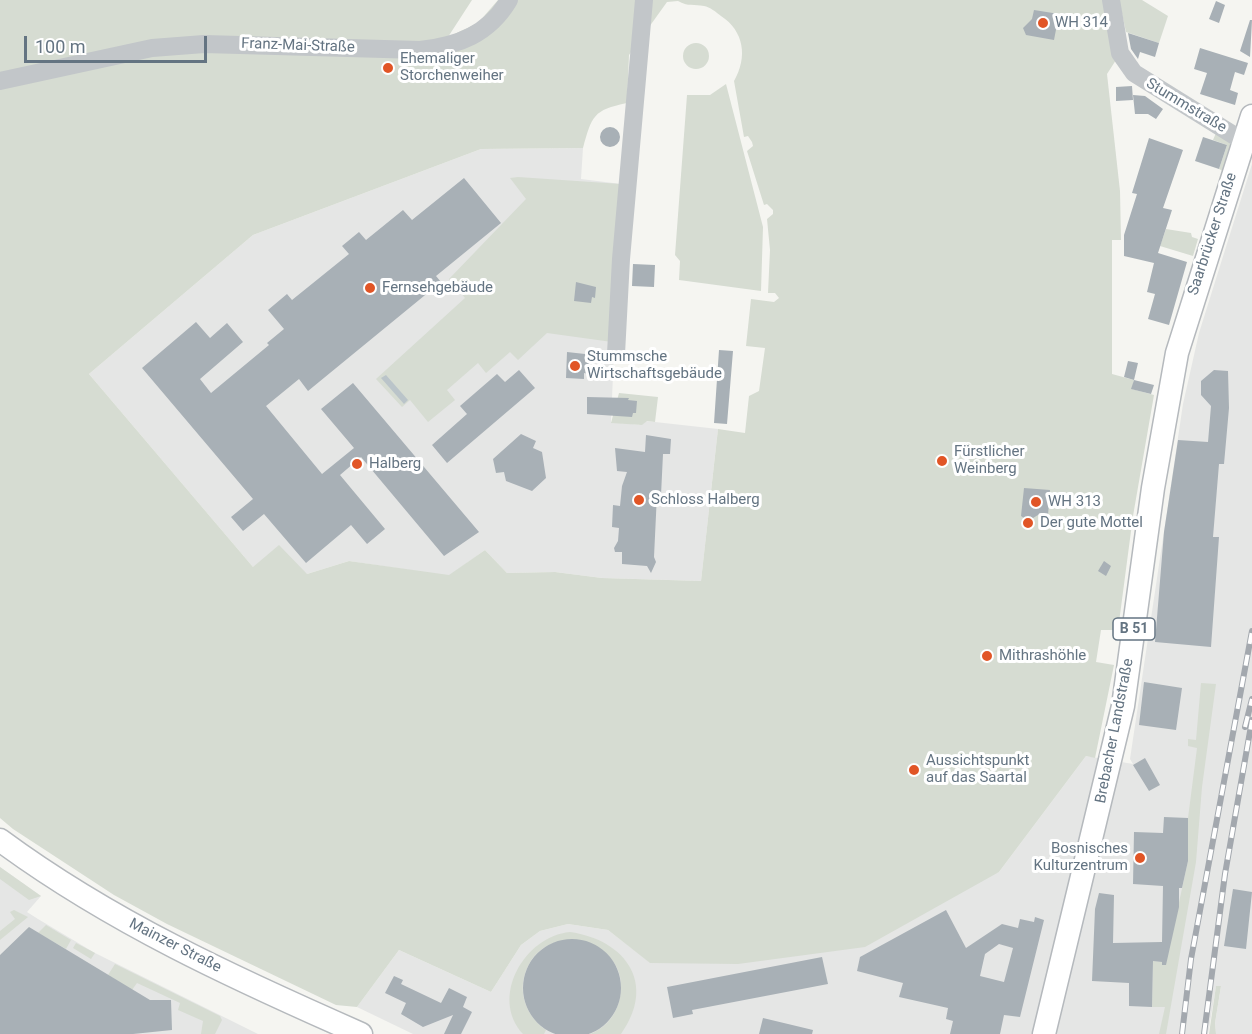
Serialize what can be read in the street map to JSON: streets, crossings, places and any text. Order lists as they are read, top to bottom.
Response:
{
  "streets": {
    "main road": [
      "Saarbrücker Straße",
      "B 51",
      "Brebacher Landstraße",
      "Mainzer Straße"
    ],
    "street": ["Franz-Mai-Straße", "Stummstraße"]
  },
  "crossings": [
    ["Stummstraße", "Saarbrücker Straße"],
    ["Saarbrücker Straße", "Brebacher Landstraße"]
  ],
  "places": [
    "WH 314",
    "Ehemaliger Storchenweiher",
    "Fernsehgebäude",
    "Stummsche Wirtschaftsgebäude",
    "Fürstlicher Weinberg",
    "Halberg",
    "Schloss Halberg",
    "WH 313",
    "Der gute Mottel",
    "Mithrashöhle",
    "Aussichtspunkt auf das Saartal",
    "Bosnisches Kulturzentrum"
  ],
  "scale_bar": "100 m"
}
